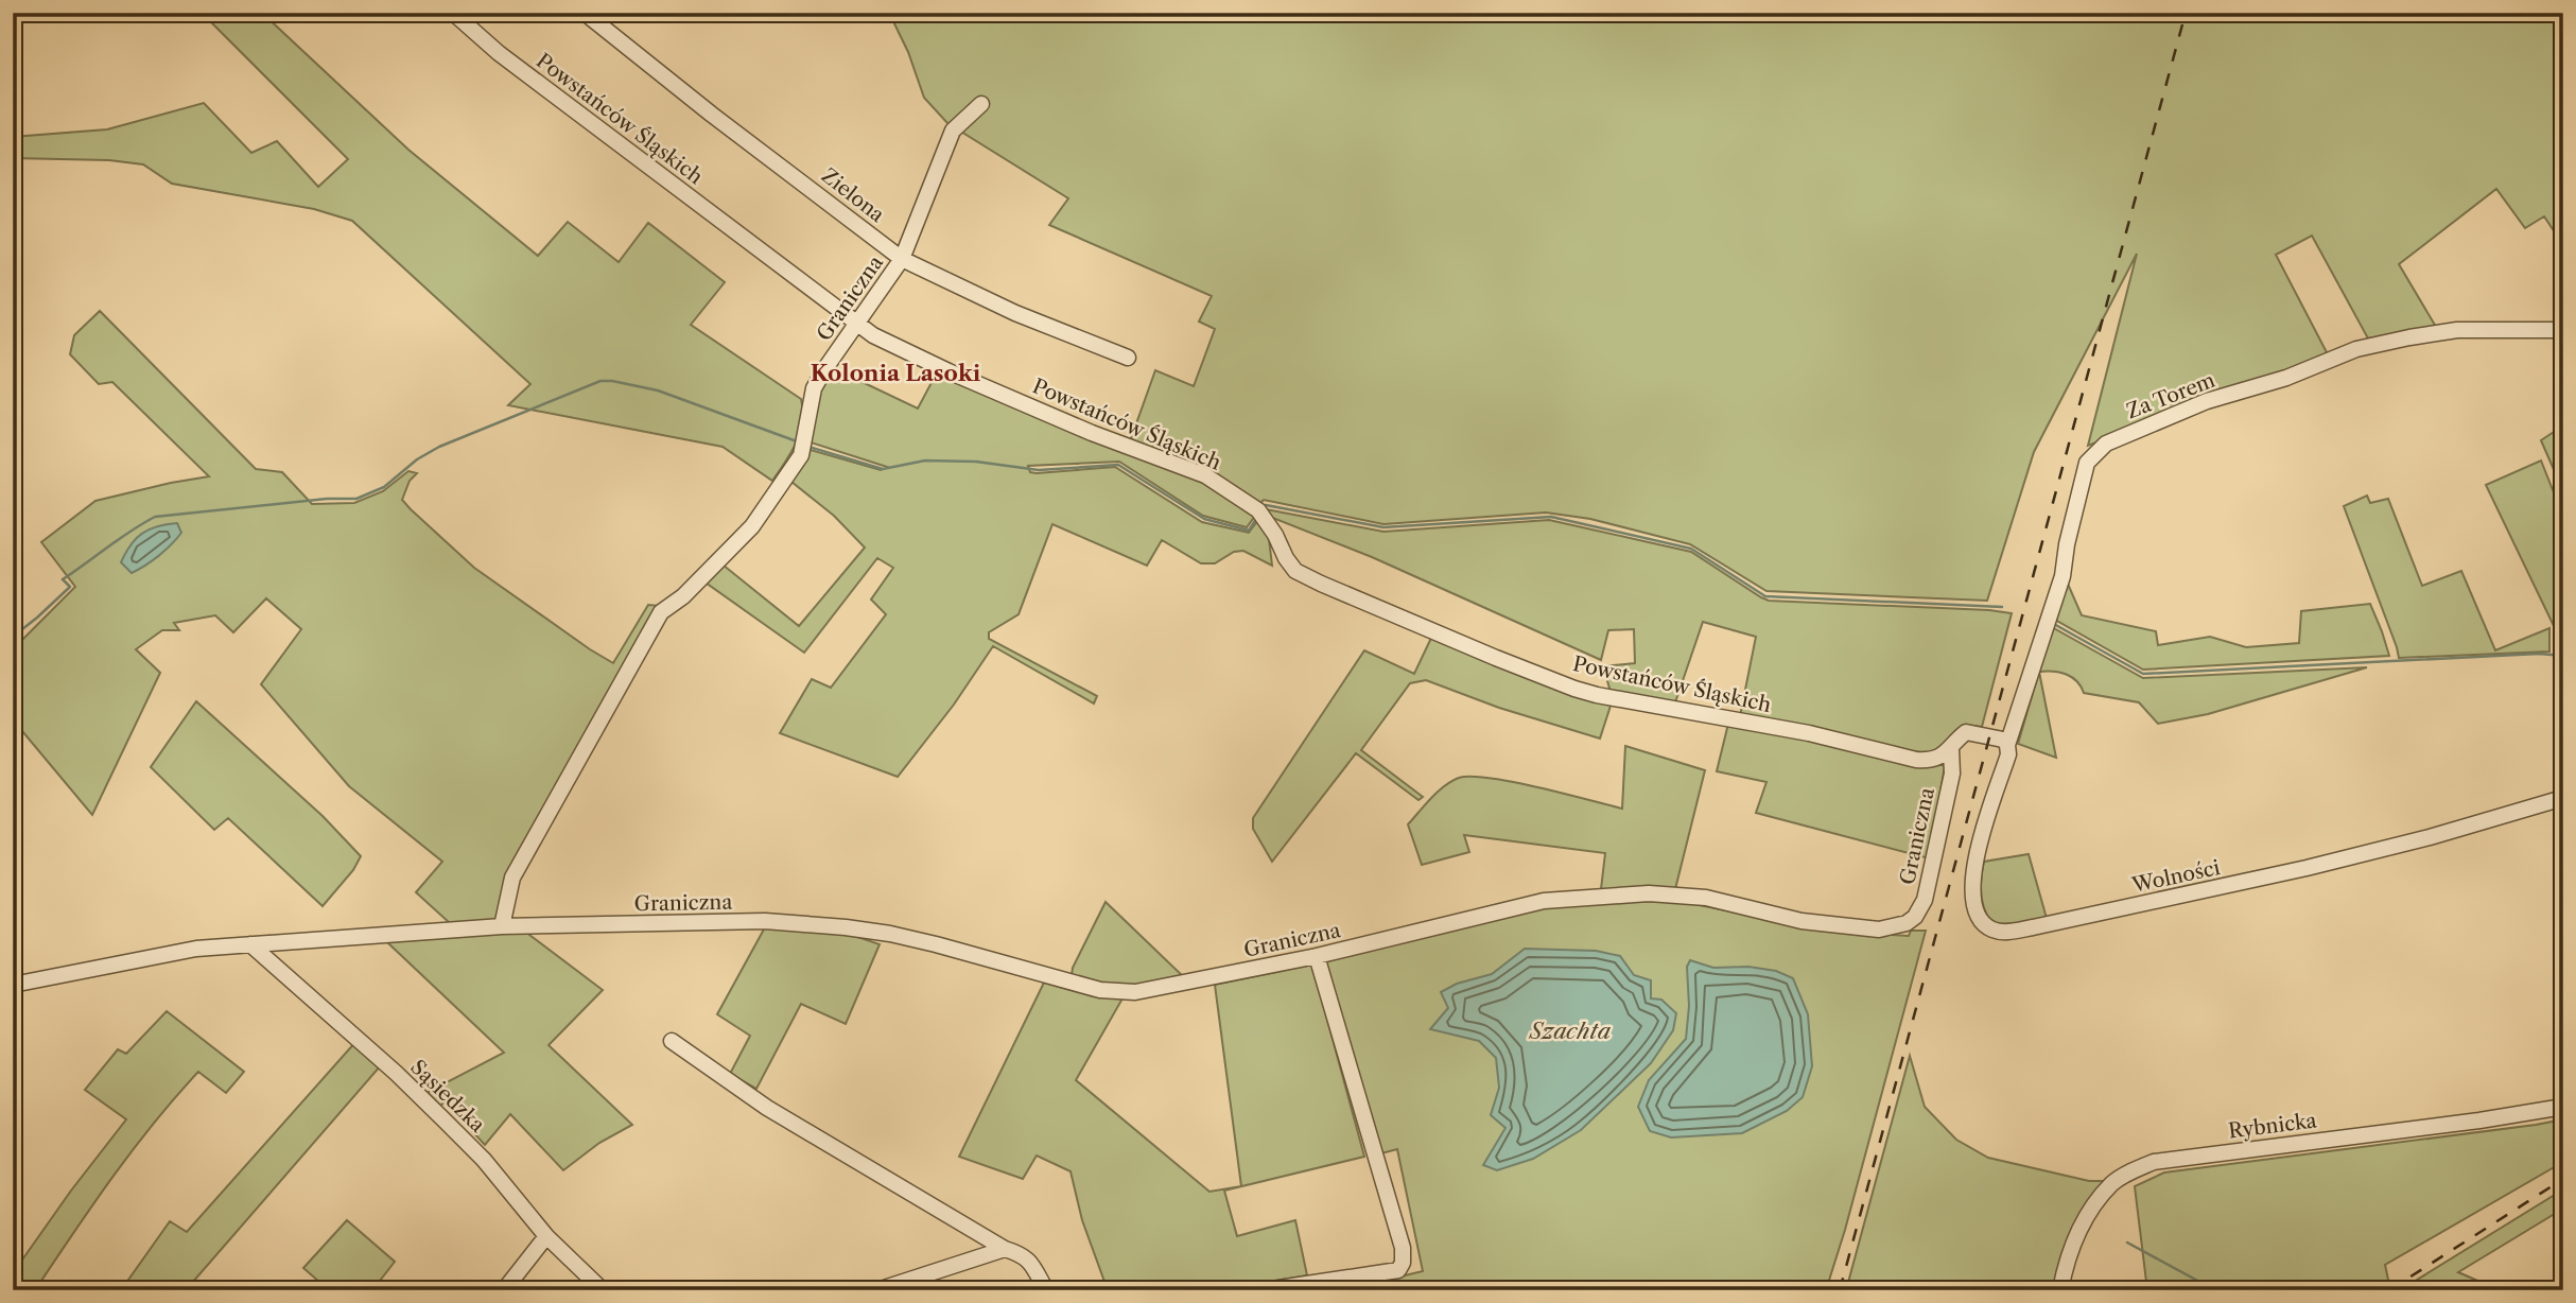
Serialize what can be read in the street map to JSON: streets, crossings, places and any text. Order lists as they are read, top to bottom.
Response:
{
  "streets": {
    "street": [
      "Powstańców Śląskich",
      "Zielona",
      "Graniczna",
      "Za Torem",
      "Wolności",
      "Sąsiedzka",
      "Rybnicka"
    ]
  },
  "crossings": [
    ["Powstańców Śląskich", "Graniczna"],
    ["Powstańców Śląskich", "Za Torem"],
    ["Powstańców Śląskich", "Wolności"],
    ["Zielona", "Graniczna"],
    ["Graniczna", "Sąsiedzka"],
    ["Za Torem", "Wolności"]
  ],
  "districts": ["Kolonia Lasoki"],
  "water": ["Szachta"]
}
